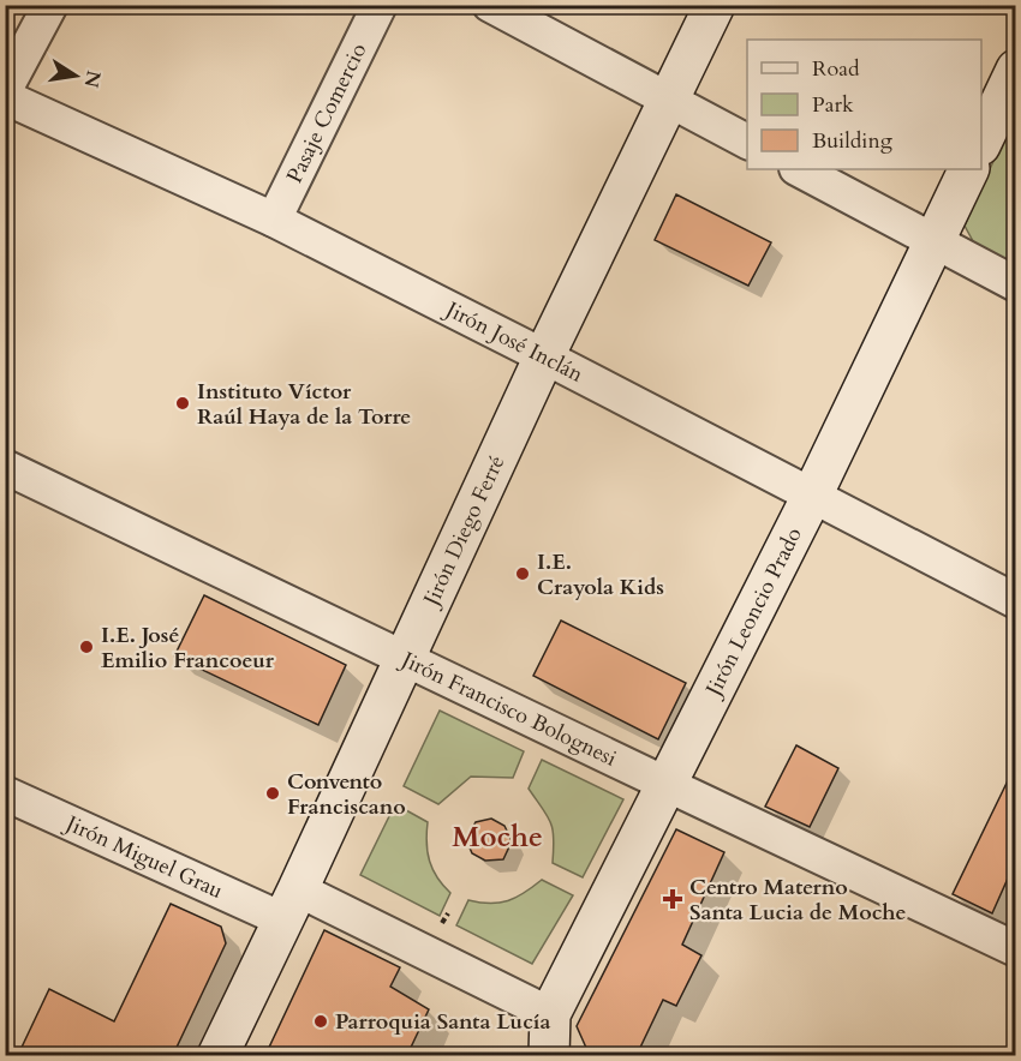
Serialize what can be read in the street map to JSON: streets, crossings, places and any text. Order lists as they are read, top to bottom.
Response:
{
  "streets": {
    "street": [
      "Pasaje Comercio",
      "Jirón José Inclán",
      "Jirón Diego Ferré",
      "Jirón Leoncio Prado",
      "Jirón Francisco Bolognesi",
      "Jirón Miguel Grau"
    ]
  },
  "crossings": [
    ["Pasaje Comercio", "Jirón José Inclán"],
    ["Jirón José Inclán", "Jirón Diego Ferré"],
    ["Jirón José Inclán", "Jirón Leoncio Prado"],
    ["Jirón Diego Ferré", "Jirón Francisco Bolognesi"],
    ["Jirón Diego Ferré", "Jirón Miguel Grau"],
    ["Jirón Leoncio Prado", "Jirón Francisco Bolognesi"],
    ["Jirón Leoncio Prado", "Jirón Miguel Grau"]
  ],
  "districts": ["Moche"],
  "places": {
    "other": [
      "Instituto Víctor Raúl Haya de la Torre",
      "I.E. Crayola Kids",
      "I.E. José Emilio Francoeur",
      "Convento Franciscano",
      "Parroquia Santa Lucía"
    ],
    "health": ["Centro Materno Santa Lucia de Moche"]
  },
  "legend": ["Road", "Park", "Building"],
  "north": "right"
}
